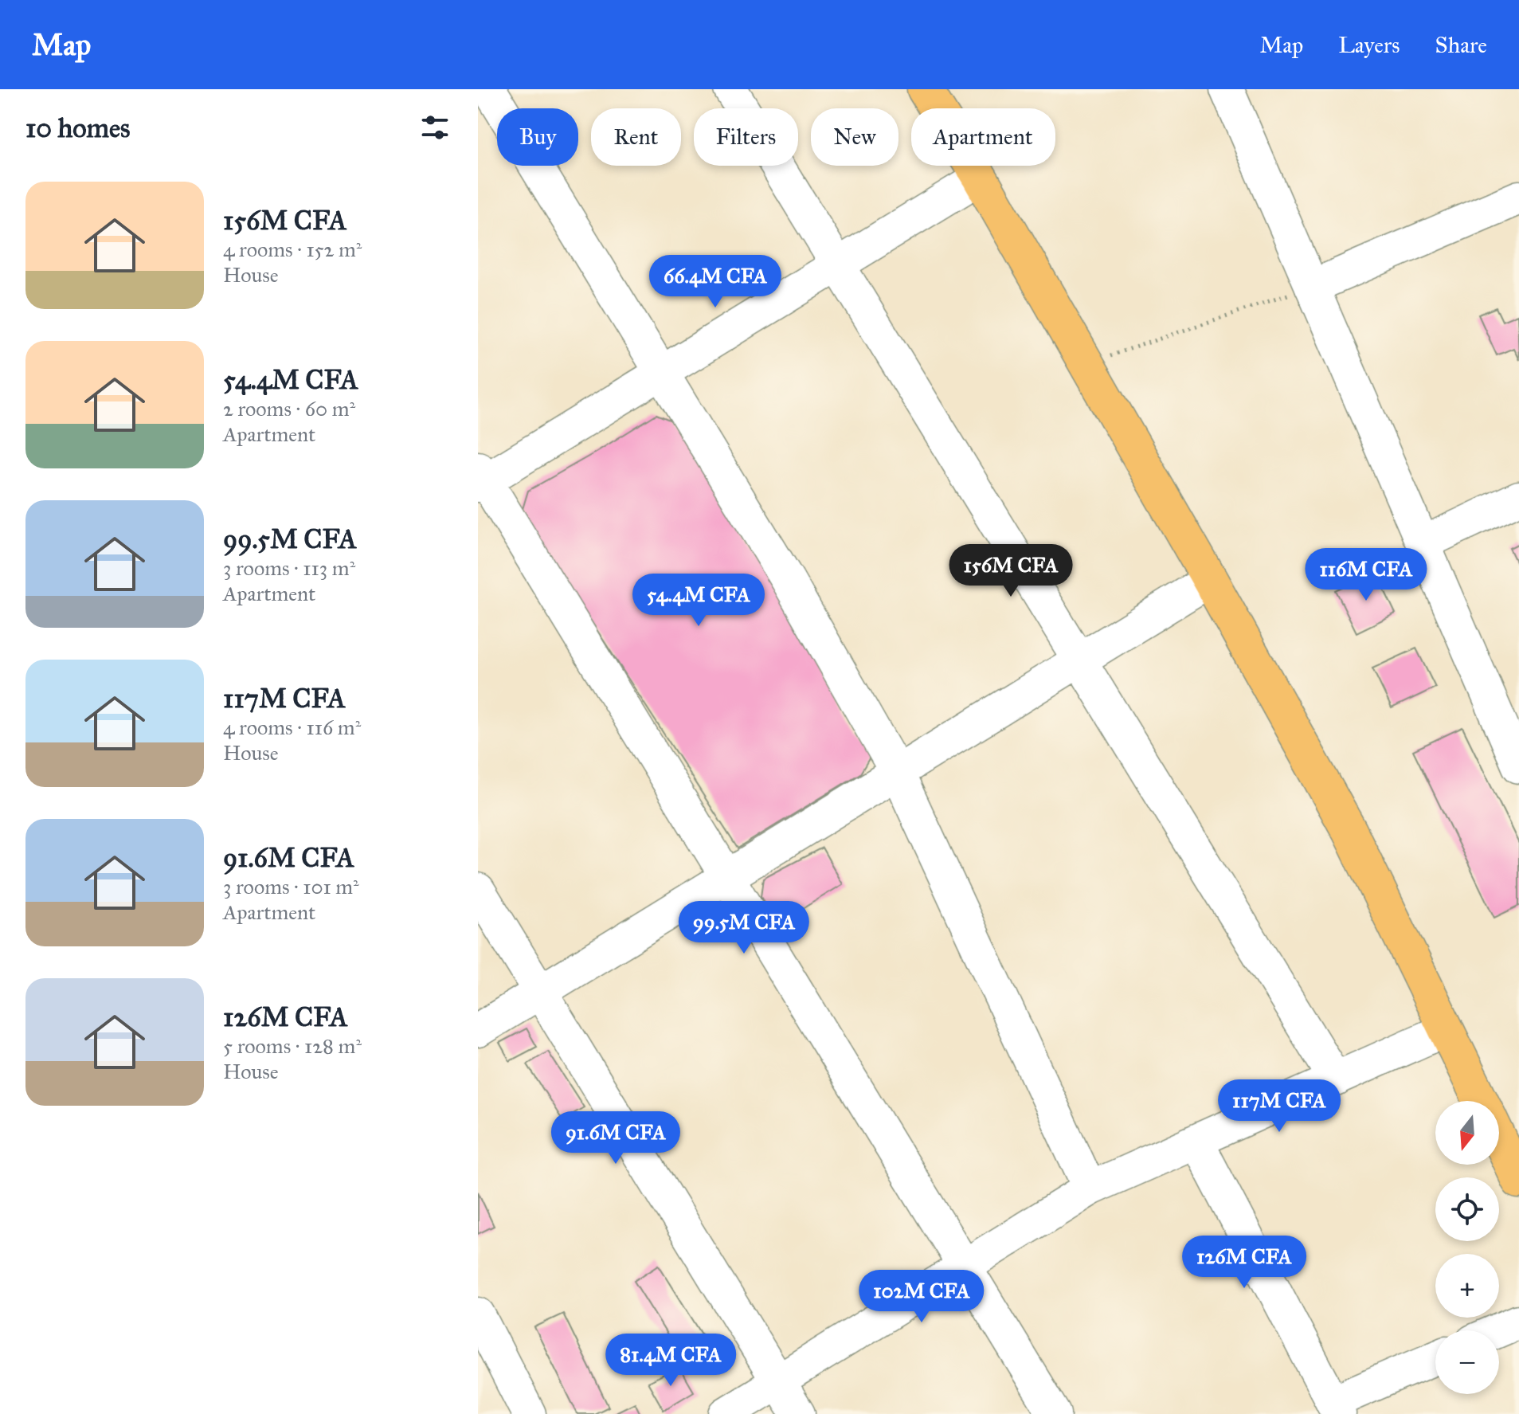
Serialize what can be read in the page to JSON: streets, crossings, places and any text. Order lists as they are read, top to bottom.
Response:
{
  "north": "bottom",
  "page": {
    "header": "Map",
    "nav": ["Map", "Layers", "Share"],
    "heading": "10 homes",
    "chip": [
      "Buy",
      "Rent",
      "Filters",
      "New",
      "Apartment"
    ],
    "list": [
      {
        "name": "156M CFA",
        "note": "4 rooms · 152 m² · House"
      },
      {
        "name": "54.4M CFA",
        "note": "2 rooms · 60 m² · Apartment"
      },
      {
        "name": "99.5M CFA",
        "note": "3 rooms · 113 m² · Apartment"
      },
      {
        "name": "117M CFA",
        "note": "4 rooms · 116 m² · House"
      },
      {
        "name": "91.6M CFA",
        "note": "3 rooms · 101 m² · Apartment"
      },
      {
        "name": "126M CFA",
        "note": "5 rooms · 128 m² · House"
      }
    ],
    "price": [
      "66.4M CFA",
      "156M CFA",
      "116M CFA",
      "54.4M CFA",
      "99.5M CFA",
      "117M CFA",
      "91.6M CFA",
      "126M CFA",
      "102M CFA",
      "81.4M CFA"
    ],
    "map_buttons": ["+", "−"]
  }
}
